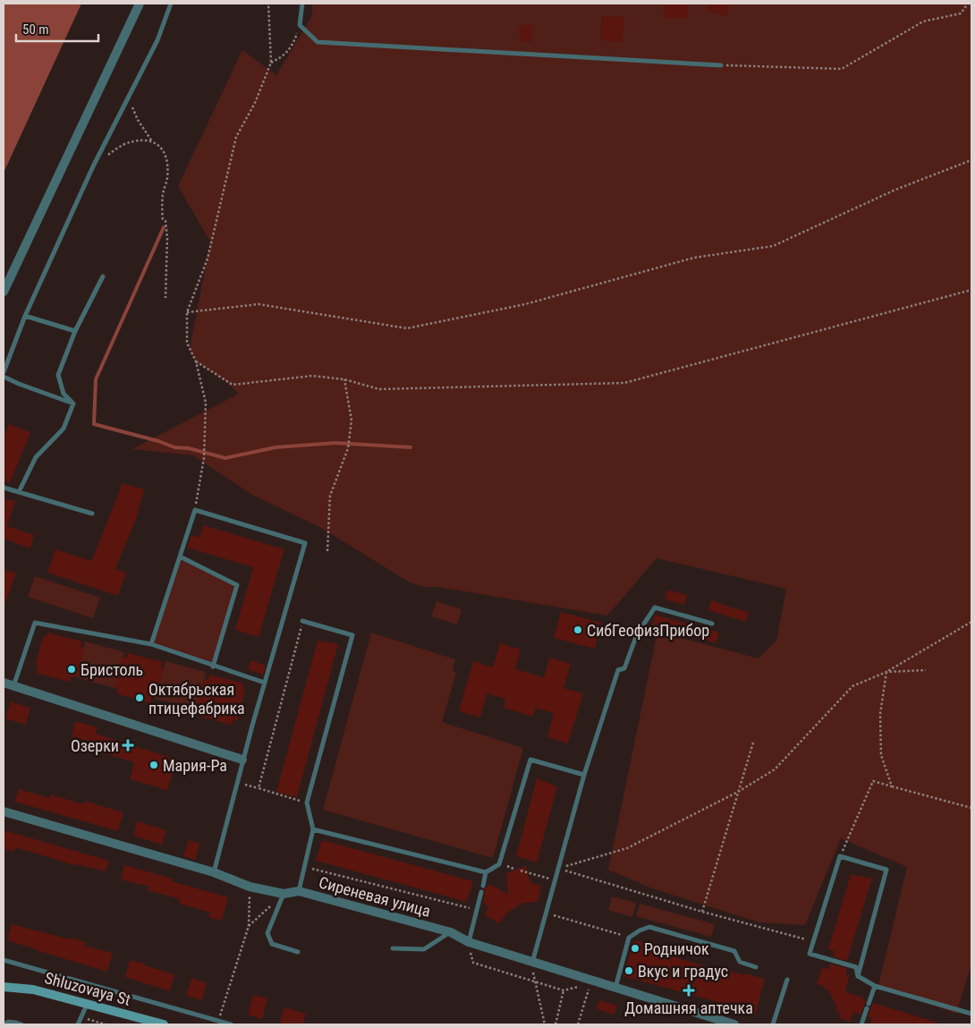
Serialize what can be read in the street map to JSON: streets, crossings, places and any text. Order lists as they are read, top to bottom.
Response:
{
  "streets": {
    "main road": ["Shluzovaya St"],
    "street": ["Сиреневая улица"]
  },
  "places": {
    "other": [
      "СибГеофизПрибор",
      "Бристоль",
      "Октябрьская птицефабрика",
      "Мария-Ра",
      "Родничок",
      "Вкус и градус"
    ],
    "health": ["Озерки", "Домашняя аптечка"]
  },
  "scale_bar": "50 m"
}
